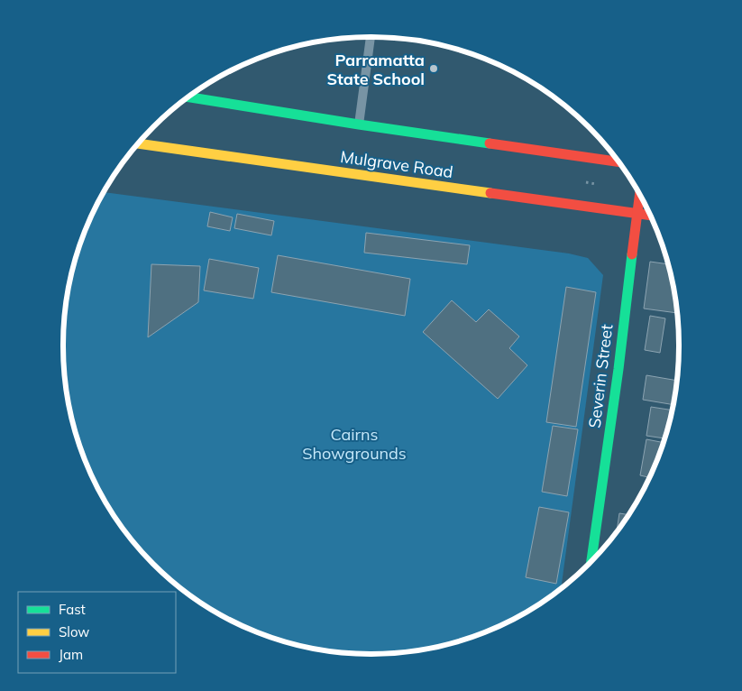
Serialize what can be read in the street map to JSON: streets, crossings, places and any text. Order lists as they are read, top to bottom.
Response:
{
  "streets": {
    "main road": ["Mulgrave Road", "Severin Street"]
  },
  "crossings": [
    ["Mulgrave Road", "Severin Street"]
  ],
  "parks": ["Cairns Showgrounds"],
  "places": ["Parramatta State School"],
  "legend": ["Fast", "Slow", "Jam"]
}
